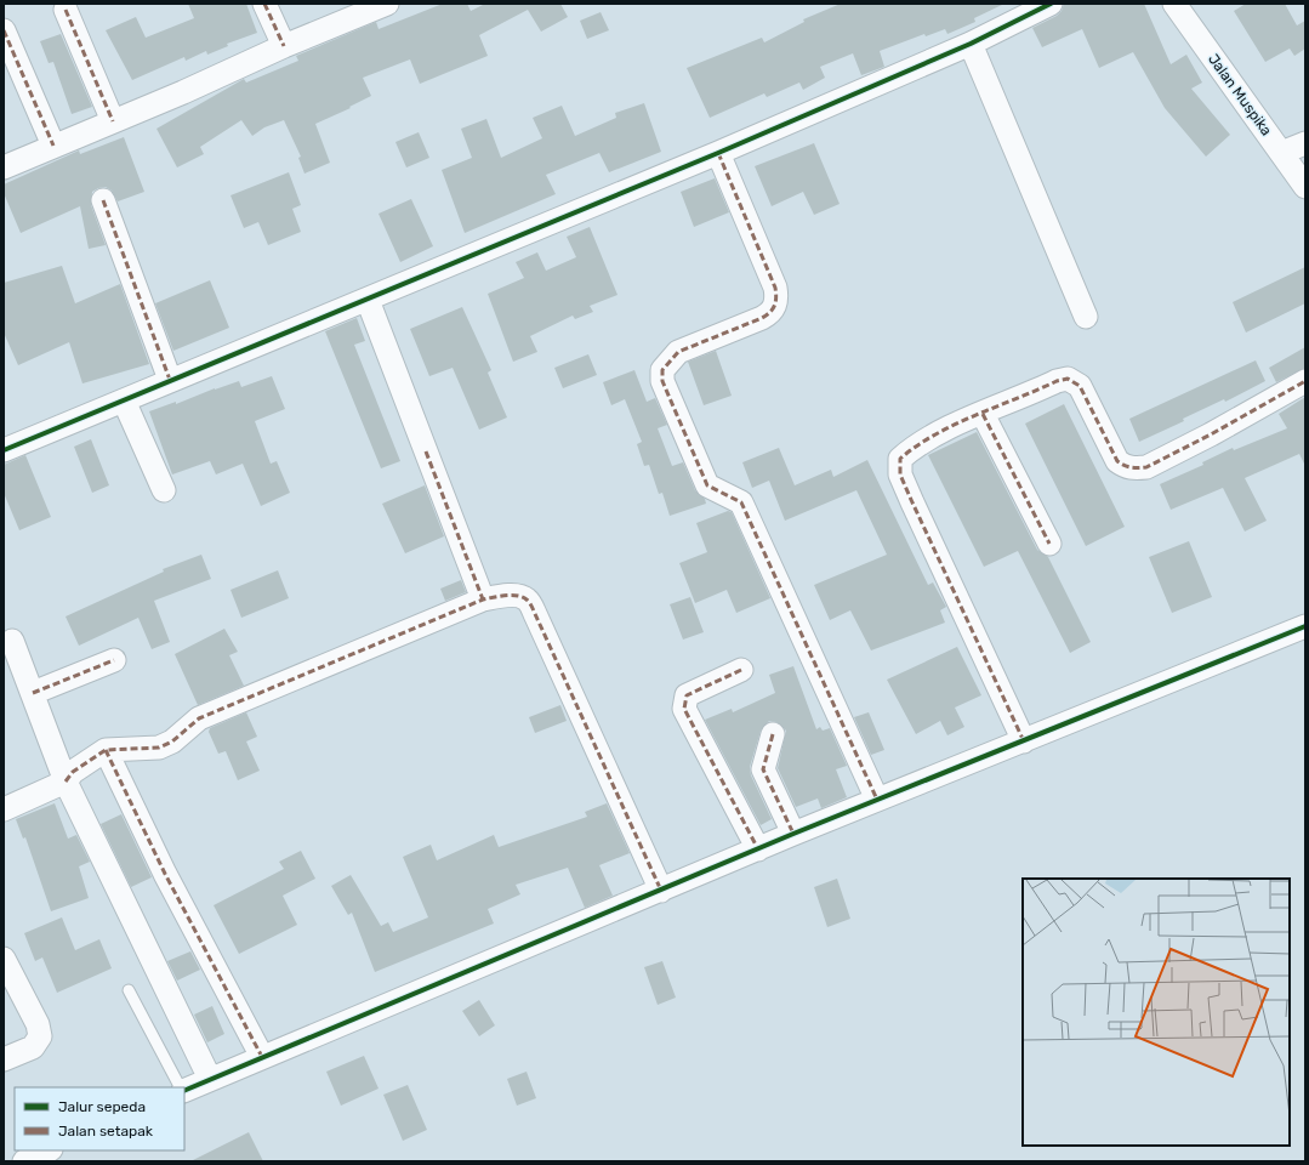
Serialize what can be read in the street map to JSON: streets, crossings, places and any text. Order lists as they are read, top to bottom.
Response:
{
  "streets": {
    "street": ["Jalan Muspika"]
  },
  "legend": ["Jalur sepeda", "Jalan setapak"]
}
